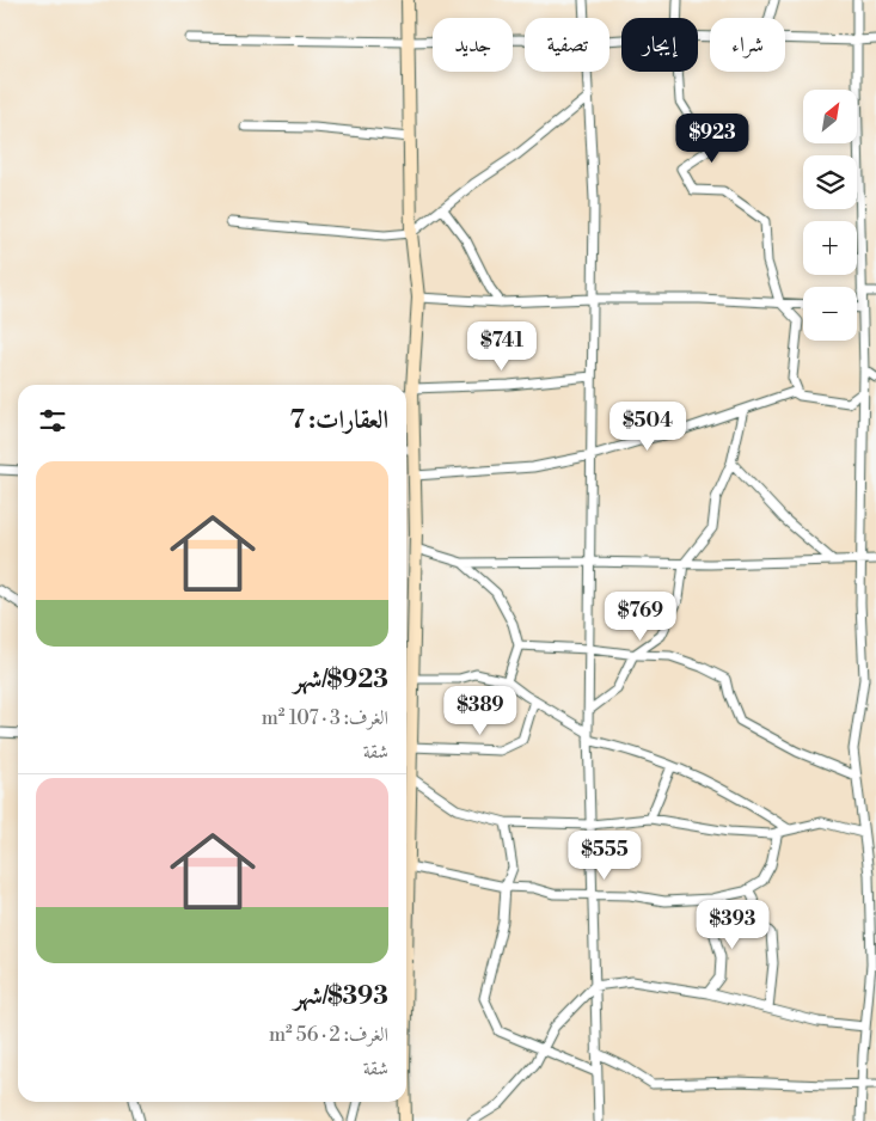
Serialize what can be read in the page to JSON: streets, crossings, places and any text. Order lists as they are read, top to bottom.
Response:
{
  "north": "top right",
  "page": {
    "chip": [
      "شراء",
      "إيجار",
      "تصفية",
      "جديد"
    ],
    "map_buttons": ["+", "−"],
    "price": [
      "$923",
      "$741",
      "$504",
      "$769",
      "$389",
      "$555",
      "$393"
    ],
    "heading": "العقارات: 7",
    "list": [
      {
        "name": "$923/شهر",
        "note": "الغرف: 3 · 107 m² · شقة"
      },
      {
        "name": "$393/شهر",
        "note": "الغرف: 2 · 56 m² · شقة"
      }
    ]
  }
}
